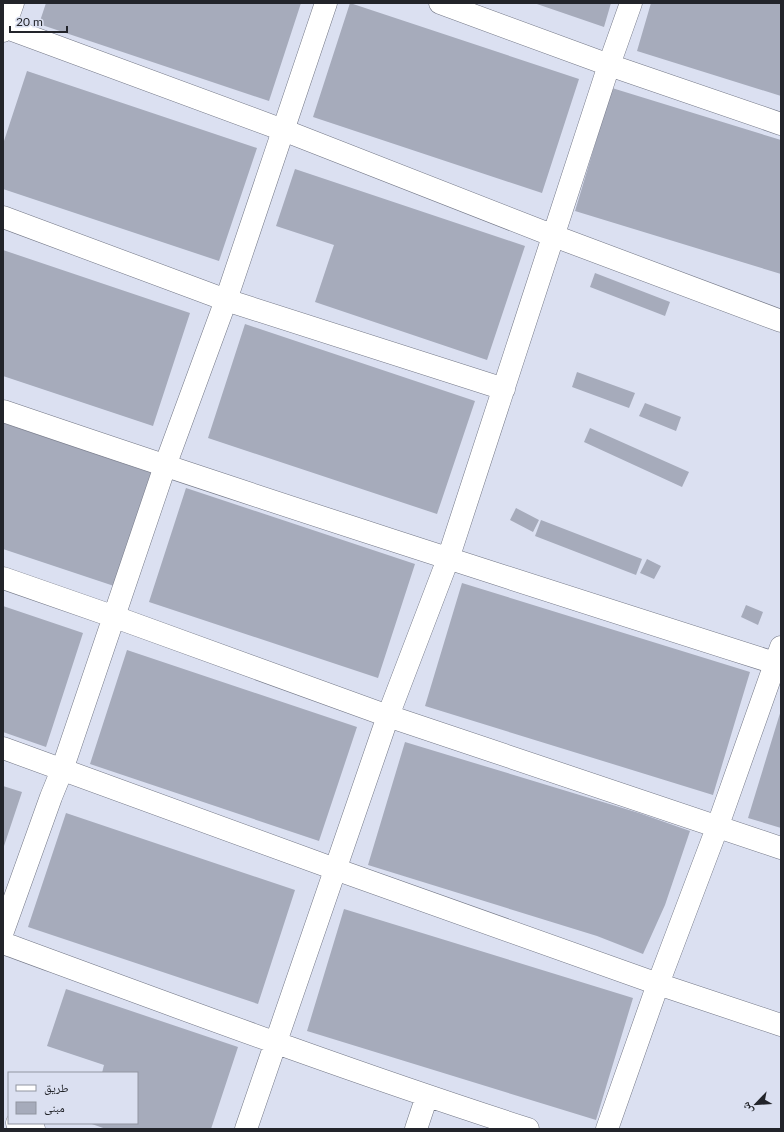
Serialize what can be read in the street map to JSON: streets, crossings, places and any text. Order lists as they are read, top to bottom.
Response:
{
  "legend": ["طريق", "مبنى"],
  "scale_bar": "20 m",
  "north": "bottom left"
}
